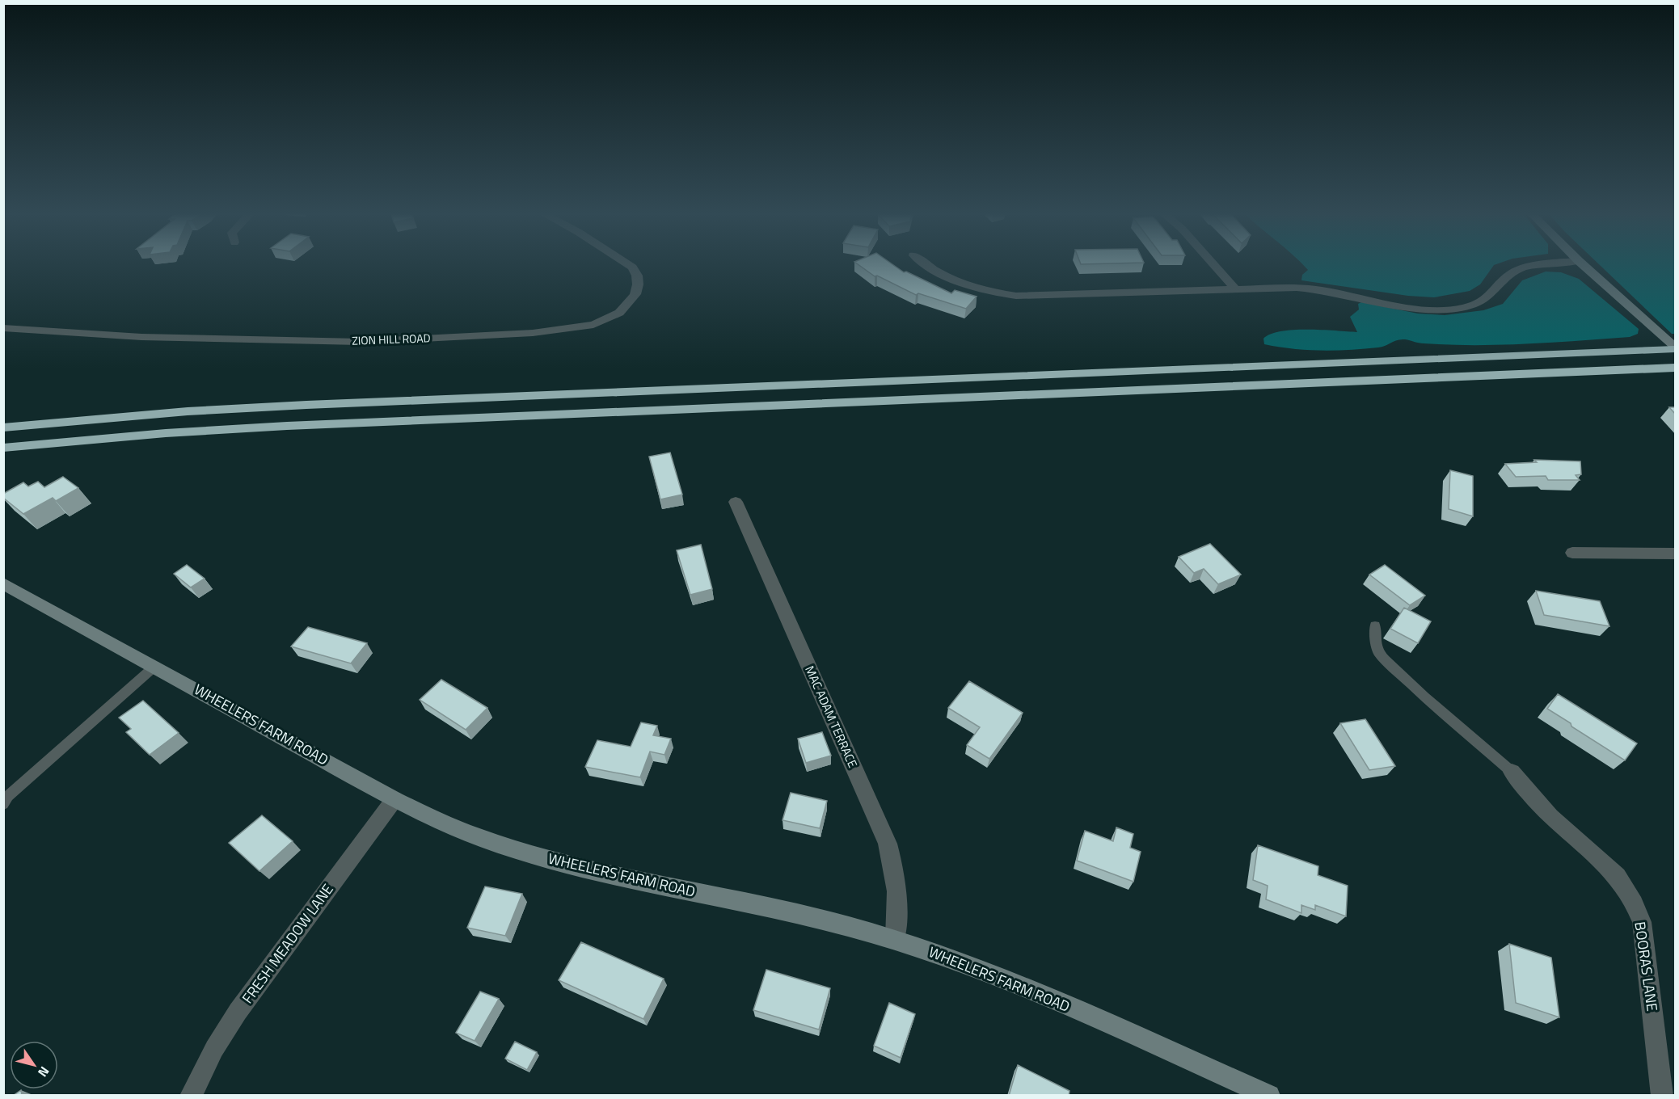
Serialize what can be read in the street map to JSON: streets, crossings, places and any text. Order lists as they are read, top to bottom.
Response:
{
  "streets": {
    "main road": ["WHEELERS FARM ROAD"],
    "street": [
      "ZION HILL ROAD",
      "MAC ADAM TERRACE",
      "FRESH MEADOW LANE",
      "BOORAS LANE"
    ]
  },
  "crossings": [
    ["MAC ADAM TERRACE", "WHEELERS FARM ROAD"],
    ["WHEELERS FARM ROAD", "FRESH MEADOW LANE"]
  ],
  "north": "bottom right"
}
